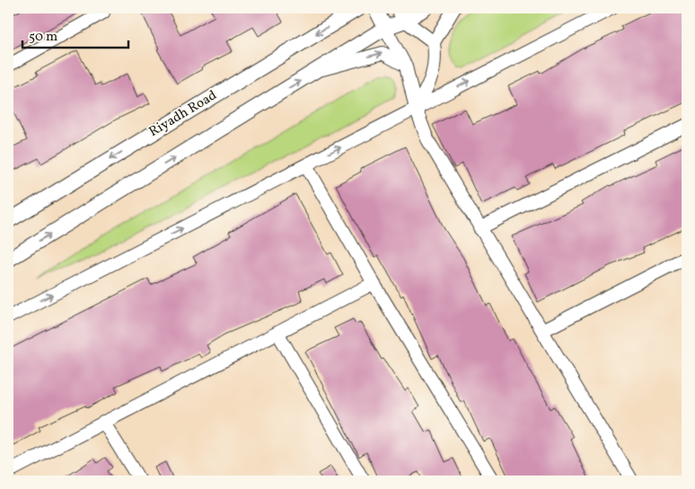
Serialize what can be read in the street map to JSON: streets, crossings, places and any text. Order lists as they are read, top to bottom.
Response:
{
  "streets": {
    "street": ["Riyadh Road"]
  },
  "scale_bar": "50 m"
}
